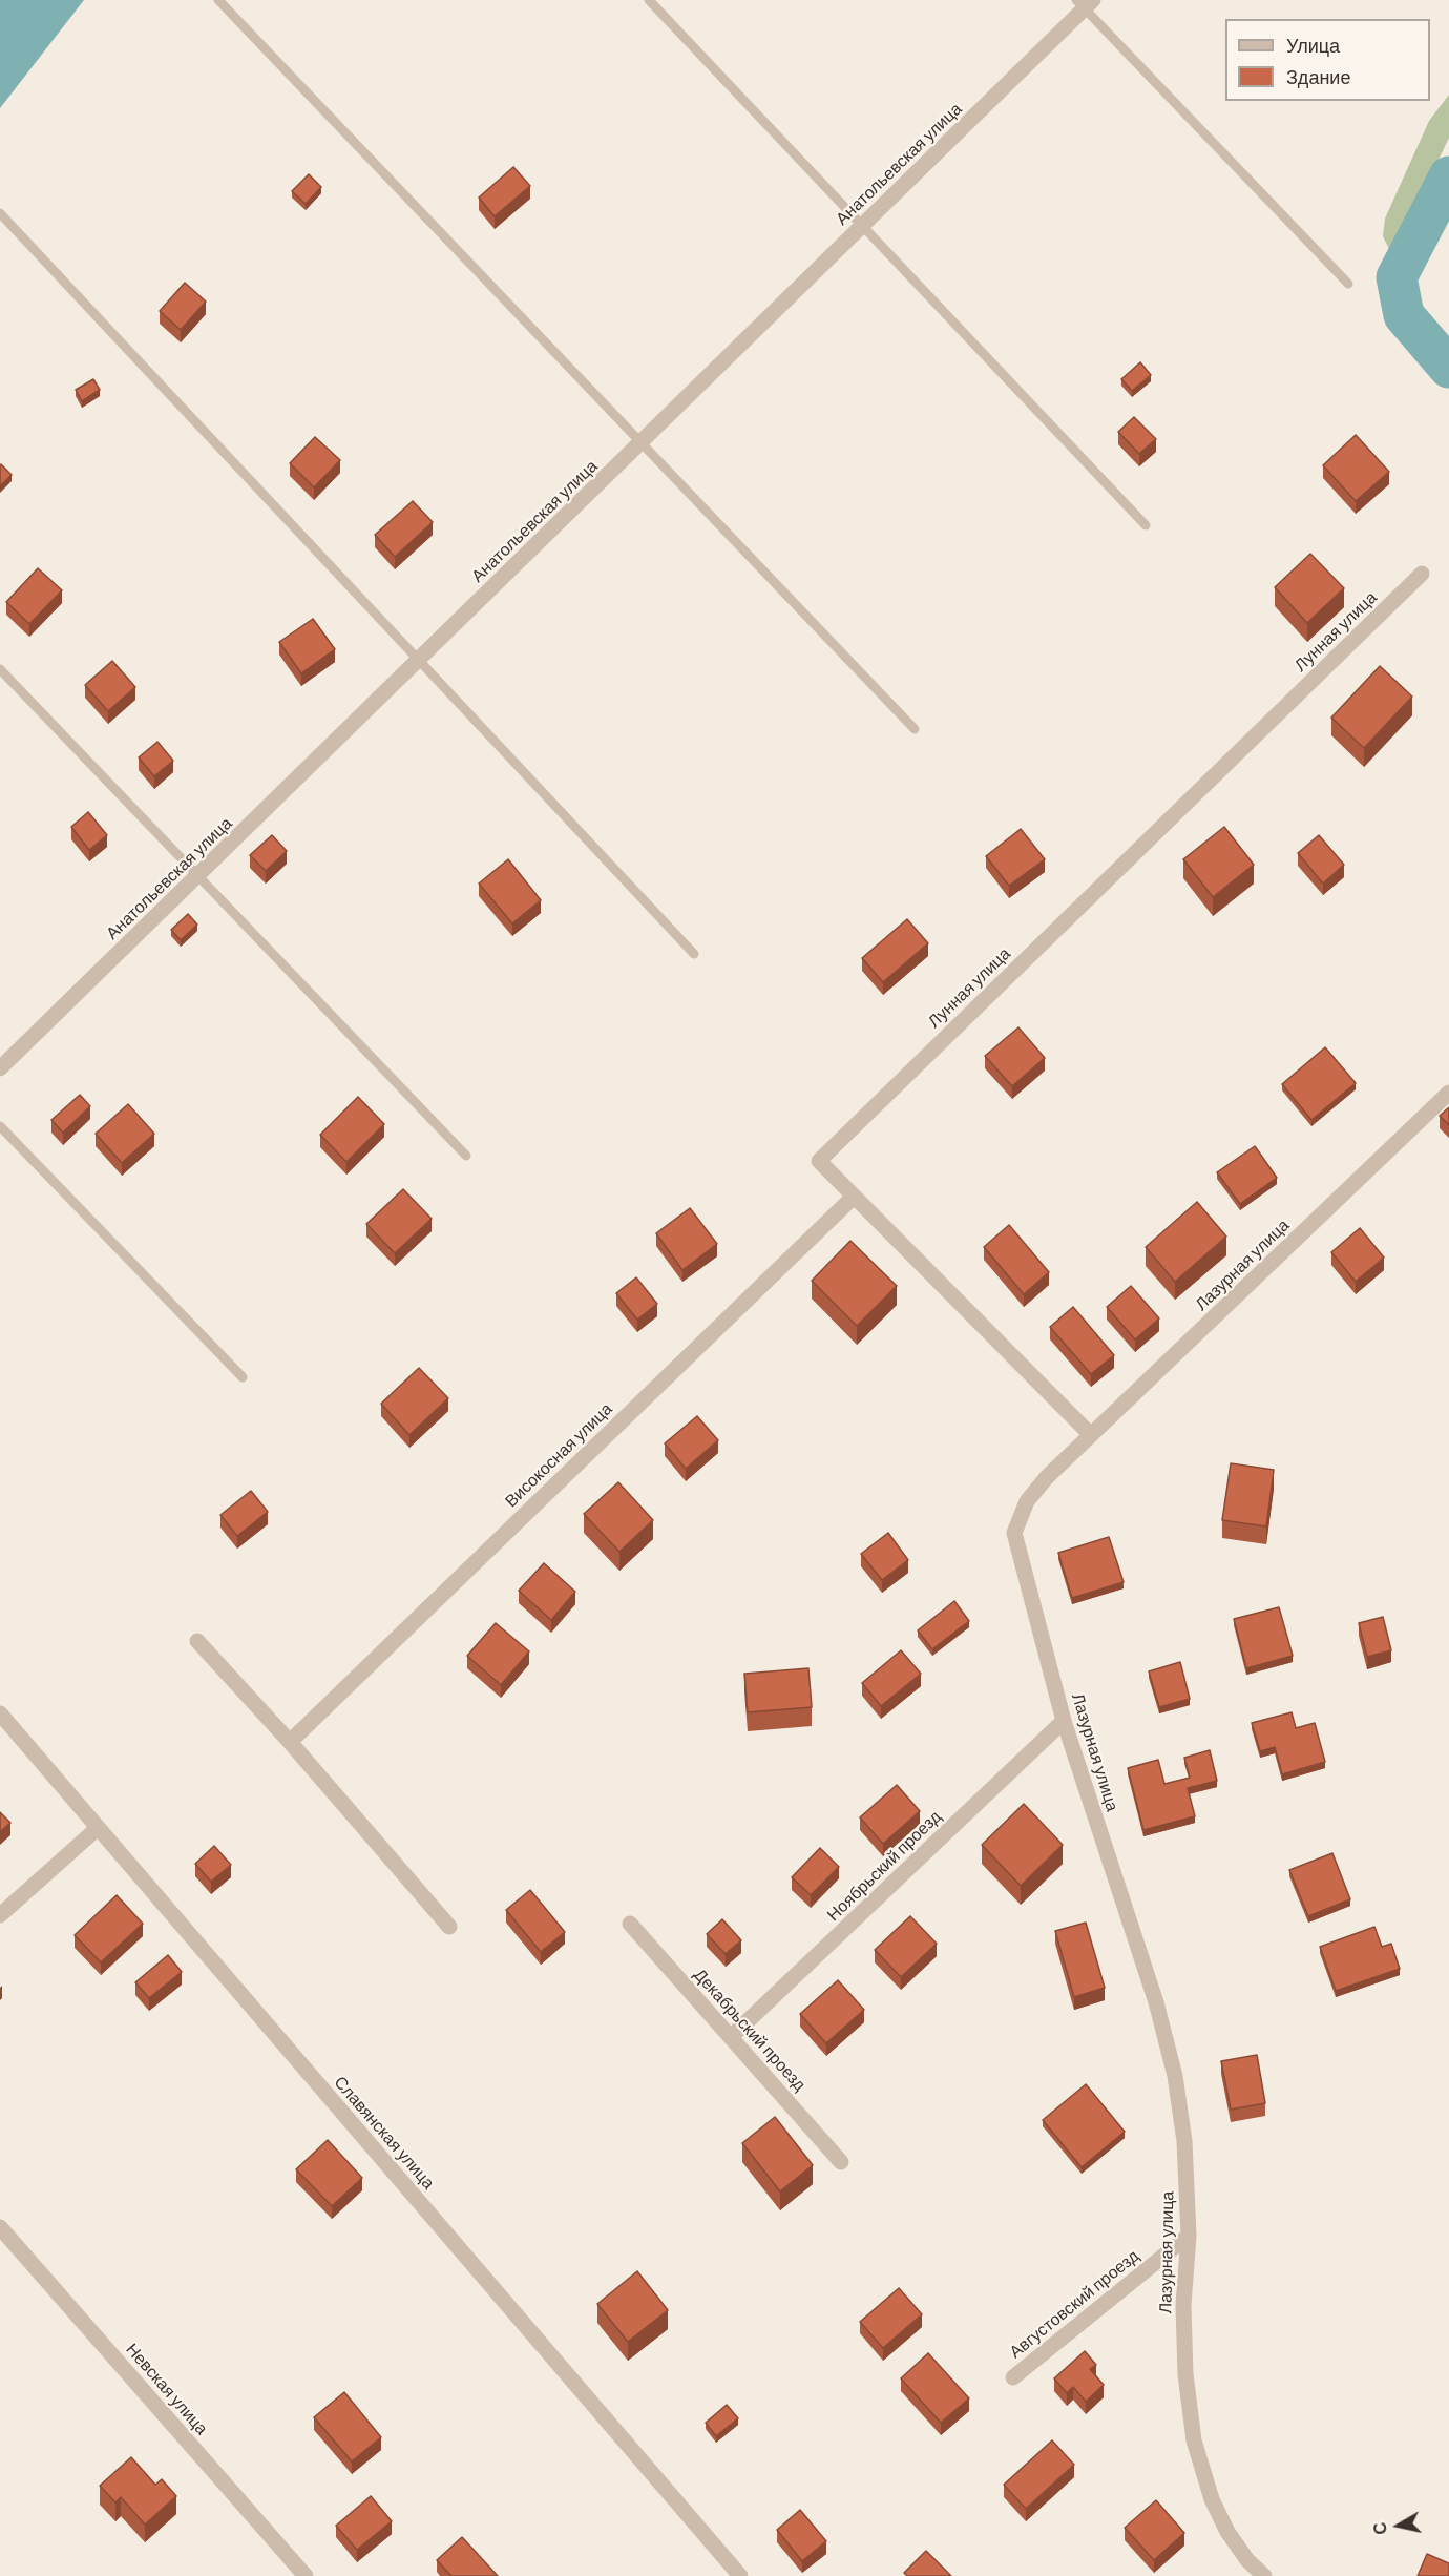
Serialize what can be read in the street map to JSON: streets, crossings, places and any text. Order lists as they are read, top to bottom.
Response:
{
  "streets": {
    "street": [
      "Анатольевская улица",
      "Лунная улица",
      "Лазурная улица",
      "Високосная улица",
      "Ноябрьский проезд",
      "Декабрьский проезд",
      "Славянская улица",
      "Августовский проезд",
      "Невская улица"
    ]
  },
  "crossings": [
    ["Лунная улица", "Лазурная улица"],
    ["Лунная улица", "Високосная улица"],
    ["Лазурная улица", "Ноябрьский проезд"],
    ["Лазурная улица", "Августовский проезд"],
    ["Ноябрьский проезд", "Декабрьский проезд"]
  ],
  "legend": ["Улица", "Здание"],
  "north": "left"
}
